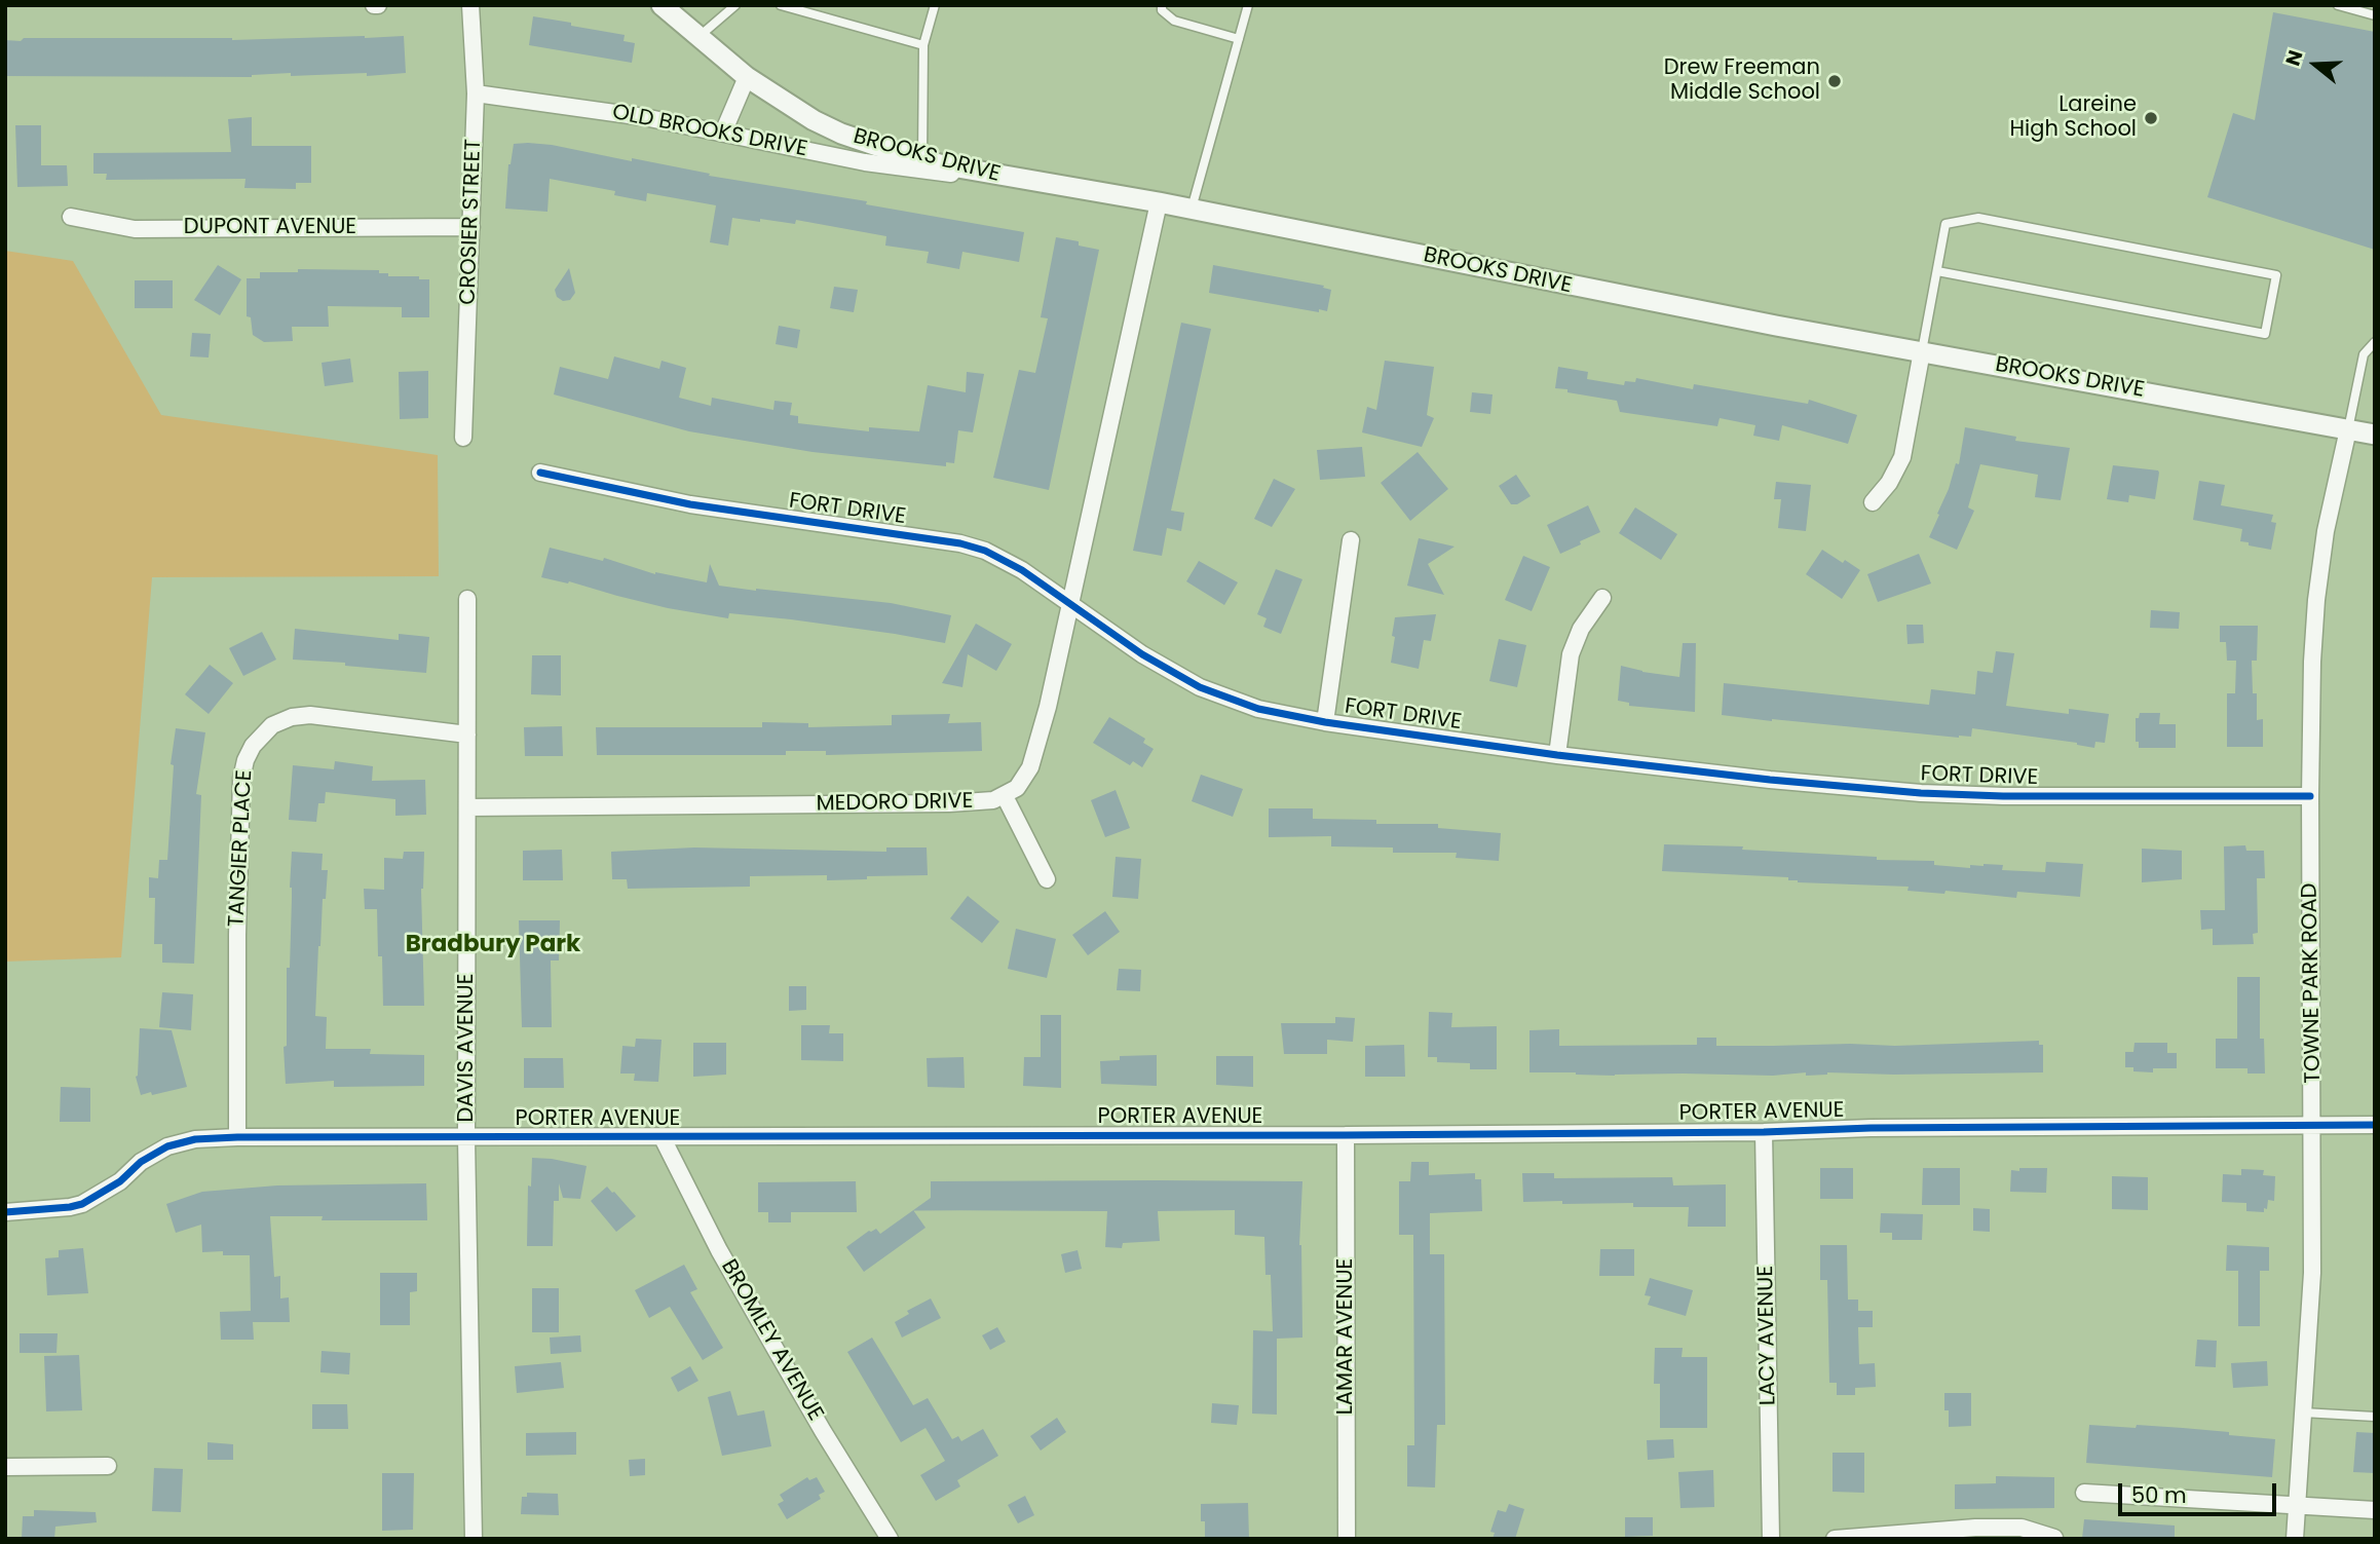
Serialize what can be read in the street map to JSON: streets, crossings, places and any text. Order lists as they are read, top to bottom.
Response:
{
  "streets": {
    "street": [
      "OLD BROOKS DRIVE",
      "BROOKS DRIVE",
      "CROSIER STREET",
      "DUPONT AVENUE",
      "FORT DRIVE",
      "MEDORO DRIVE",
      "TANGIER PLACE",
      "TOWNE PARK ROAD",
      "DAVIS AVENUE",
      "PORTER AVENUE",
      "LACY AVENUE",
      "LAMAR AVENUE",
      "BROMLEY AVENUE"
    ]
  },
  "crossings": [
    ["OLD BROOKS DRIVE", "BROOKS DRIVE"],
    ["OLD BROOKS DRIVE", "CROSIER STREET"],
    ["BROOKS DRIVE", "MEDORO DRIVE"],
    ["BROOKS DRIVE", "TOWNE PARK ROAD"],
    ["CROSIER STREET", "DUPONT AVENUE"],
    ["FORT DRIVE", "MEDORO DRIVE"],
    ["FORT DRIVE", "TOWNE PARK ROAD"],
    ["MEDORO DRIVE", "DAVIS AVENUE"],
    ["TANGIER PLACE", "DAVIS AVENUE"],
    ["TANGIER PLACE", "PORTER AVENUE"],
    ["TOWNE PARK ROAD", "PORTER AVENUE"],
    ["DAVIS AVENUE", "PORTER AVENUE"],
    ["PORTER AVENUE", "LACY AVENUE"],
    ["PORTER AVENUE", "LAMAR AVENUE"],
    ["PORTER AVENUE", "BROMLEY AVENUE"]
  ],
  "districts": ["Bradbury Park"],
  "places": ["Drew Freeman Middle School", "Lareine High School"],
  "scale_bar": "50 m",
  "north": "left"
}
